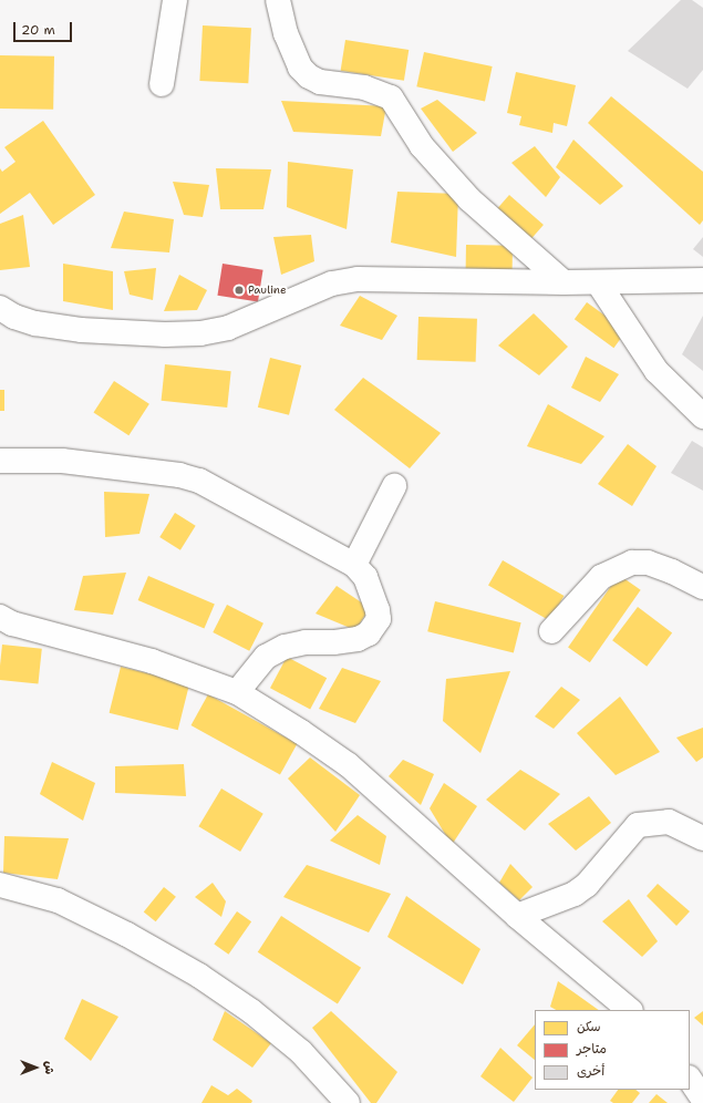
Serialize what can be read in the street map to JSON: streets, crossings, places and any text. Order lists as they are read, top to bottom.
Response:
{
  "places": ["Pauline"],
  "legend": ["سكن", "متاجر", "أخرى"],
  "scale_bar": "20 m",
  "north": "right"
}
